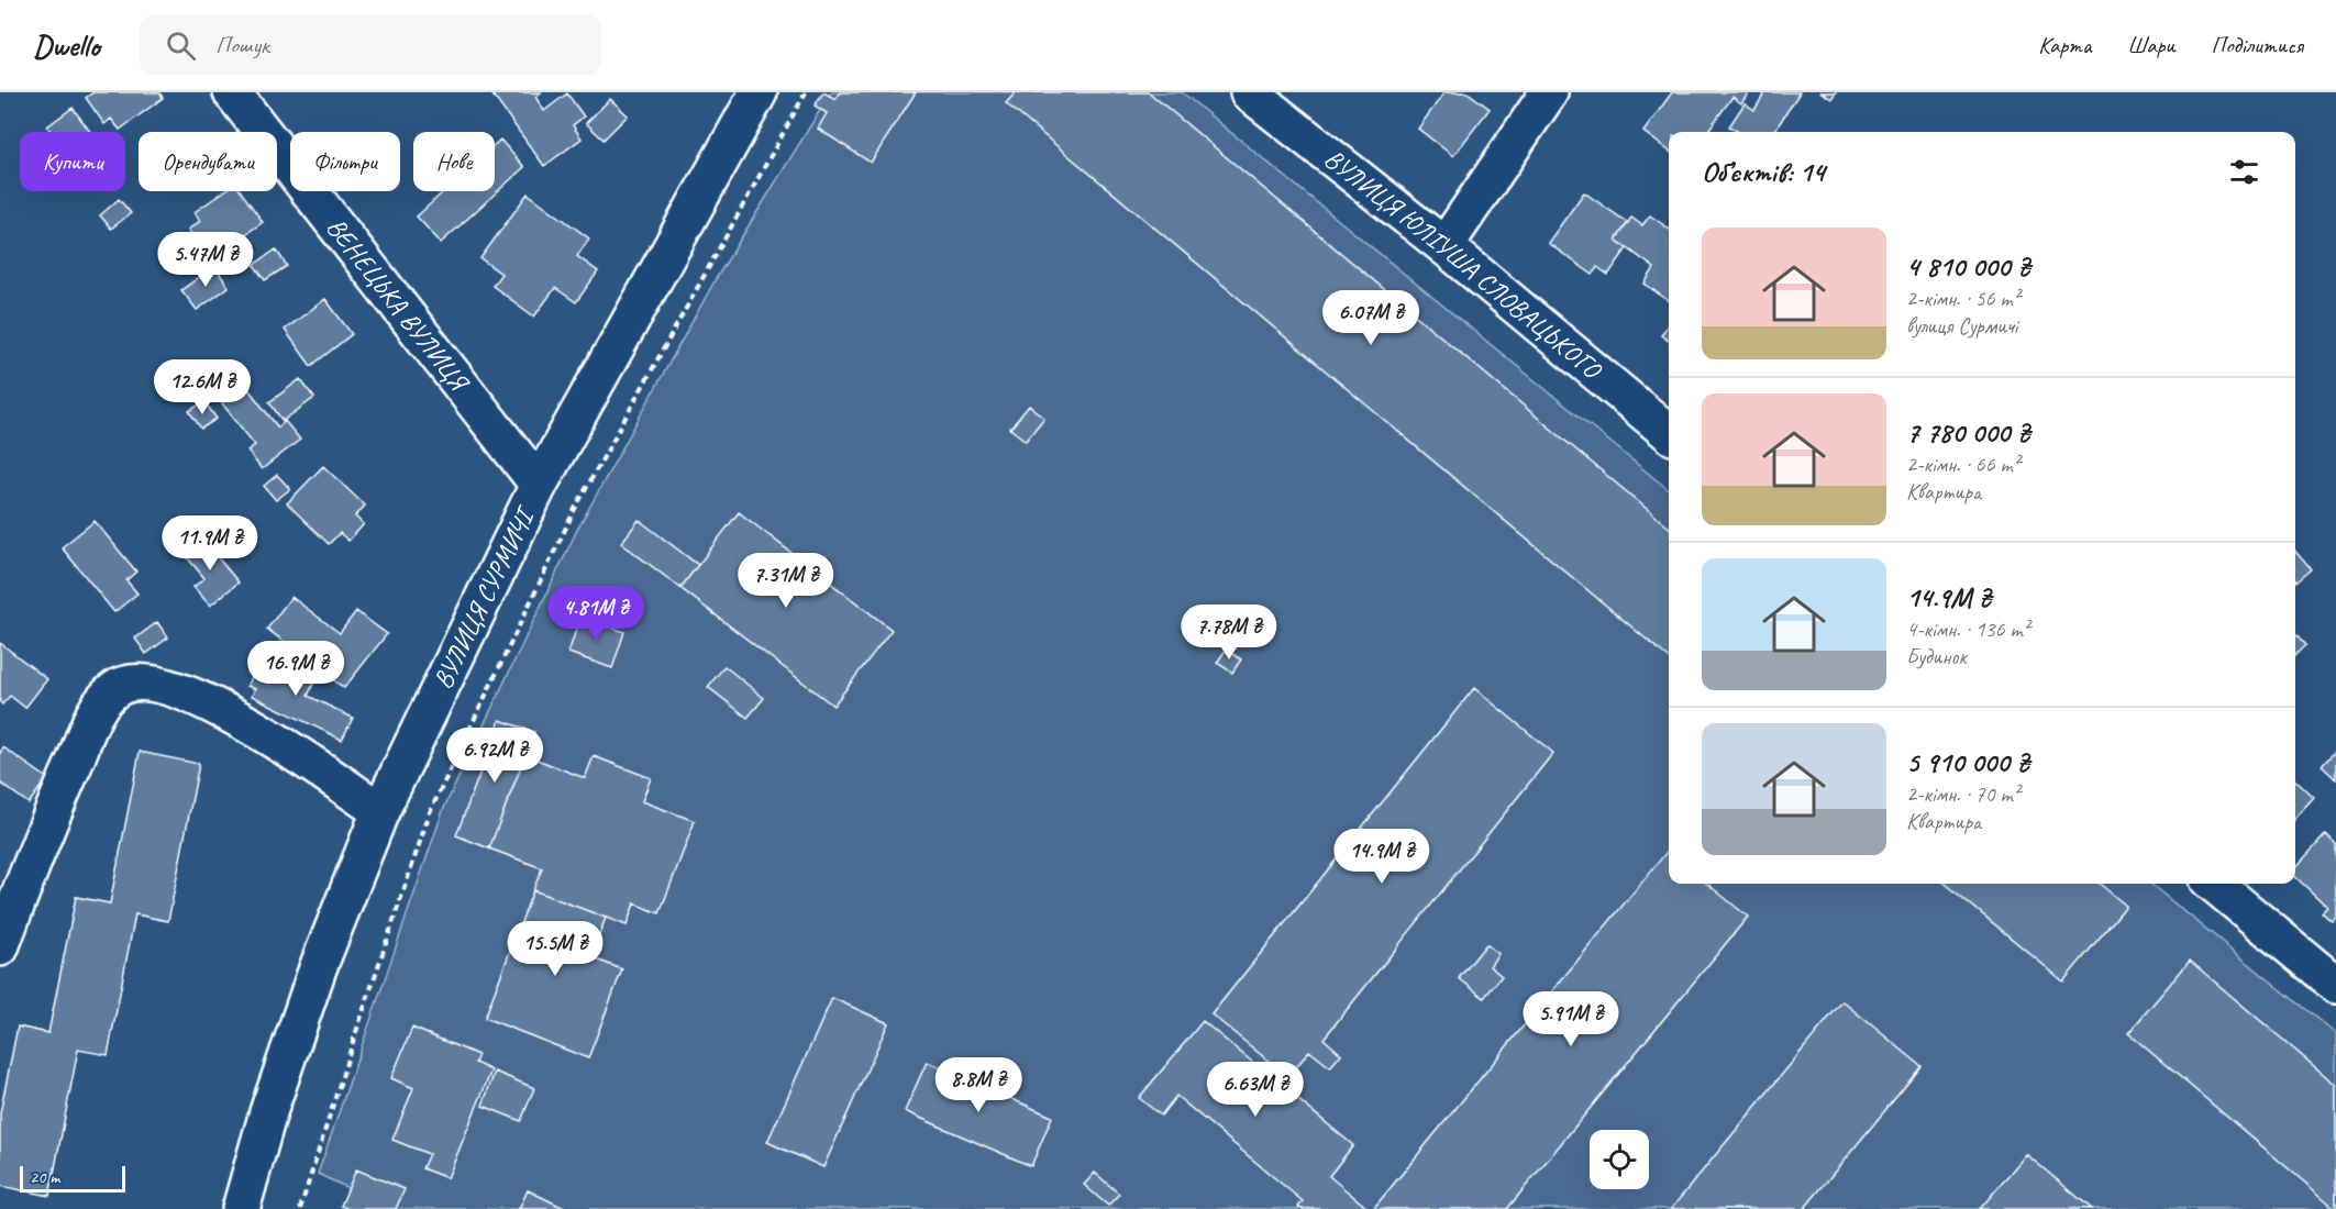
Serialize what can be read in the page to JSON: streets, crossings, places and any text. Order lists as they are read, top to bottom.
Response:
{
  "streets": {
    "street": ["ВУЛИЦЯ ЮЛІУША СЛОВАЦЬКОГО", "ВЕНЕЦЬКА ВУЛИЦЯ", "ВУЛИЦЯ СУРМИЧІ"]
  },
  "crossings": [
    ["ВЕНЕЦЬКА ВУЛИЦЯ", "ВУЛИЦЯ СУРМИЧІ"]
  ],
  "scale_bar": "20 m",
  "page": {
    "header": "Dwello",
    "search": "Пошук",
    "nav": ["Карта", "Шари", "Поділитися"],
    "chip": [
      "Купити",
      "Орендувати",
      "Фільтри",
      "Нове"
    ],
    "heading": "Об’єктів: 14",
    "list": [
      {
        "name": "4 810 000 ₴",
        "note": "2-кімн. · 56 m² · вулиця Сурмичі"
      },
      {
        "name": "7 780 000 ₴",
        "note": "2-кімн. · 66 m² · Квартира"
      },
      {
        "name": "14.9M ₴",
        "note": "4-кімн. · 136 m² · Будинок"
      },
      {
        "name": "5 910 000 ₴",
        "note": "2-кімн. · 70 m² · Квартира"
      }
    ],
    "price": [
      "5.47M ₴",
      "6.07M ₴",
      "12.6M ₴",
      "11.9M ₴",
      "7.31M ₴",
      "4.81M ₴",
      "7.78M ₴",
      "16.9M ₴",
      "6.92M ₴",
      "14.9M ₴",
      "15.5M ₴",
      "5.91M ₴",
      "8.8M ₴",
      "6.63M ₴"
    ],
    "scale": "20 m"
  }
}
